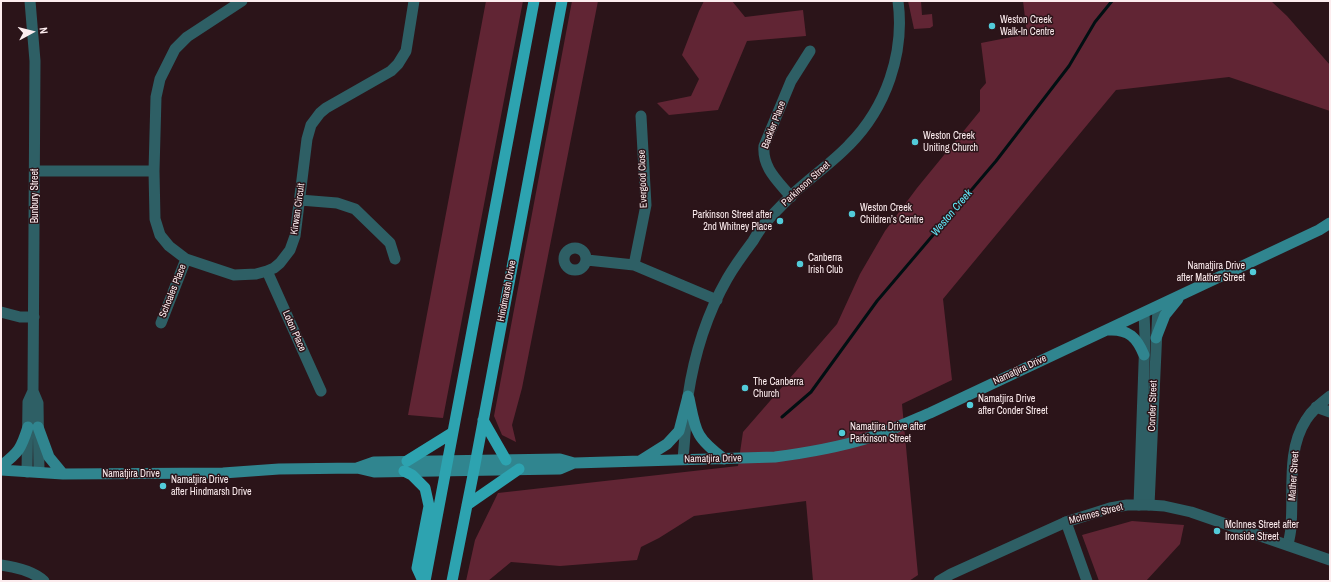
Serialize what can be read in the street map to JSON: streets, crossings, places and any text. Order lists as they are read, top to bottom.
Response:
{
  "streets": {
    "main road": ["Hindmarsh Drive", "Namatjira Drive"],
    "street": [
      "Backler Place",
      "Evergood Close",
      "Parkinson Street",
      "Bunbury Street",
      "Kirwan Circuit",
      "Schoales Place",
      "Loton Place",
      "Conder Street",
      "Mather Street",
      "McInnes Street"
    ]
  },
  "crossings": [
    ["Backler Place", "Parkinson Street"],
    ["Parkinson Street", "Namatjira Drive"],
    ["Bunbury Street", "Namatjira Drive"],
    ["Kirwan Circuit", "Loton Place"],
    ["Hindmarsh Drive", "Namatjira Drive"],
    ["Namatjira Drive", "Conder Street"],
    ["Conder Street", "McInnes Street"],
    ["Mather Street", "McInnes Street"]
  ],
  "water": ["Weston Creek"],
  "places": [
    "Weston Creek Walk-In Centre",
    "Weston Creek Uniting Church",
    "Weston Creek Children’s Centre",
    "Parkinson Street after 2nd Whitney Place",
    "Canberra Irish Club",
    "Namatjira Drive after Mather Street",
    "The Canberra Church",
    "Namatjira Drive after Conder Street",
    "Namatjira Drive after Parkinson Street",
    "Namatjira Drive after Hindmarsh Drive",
    "McInnes Street after Ironside Street"
  ],
  "north": "right"
}
